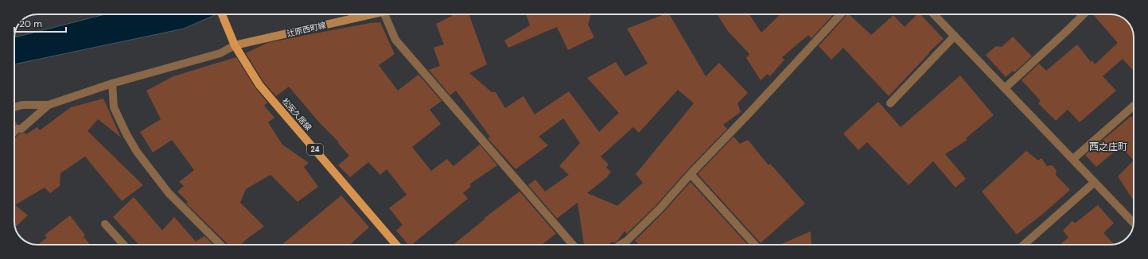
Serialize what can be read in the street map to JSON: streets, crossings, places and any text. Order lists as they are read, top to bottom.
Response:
{
  "streets": {
    "main road": ["辻原西町線", "松阪久居線", "24"]
  },
  "crossings": [
    ["辻原西町線", "松阪久居線"]
  ],
  "districts": ["西之庄町"],
  "scale_bar": "20 m"
}
